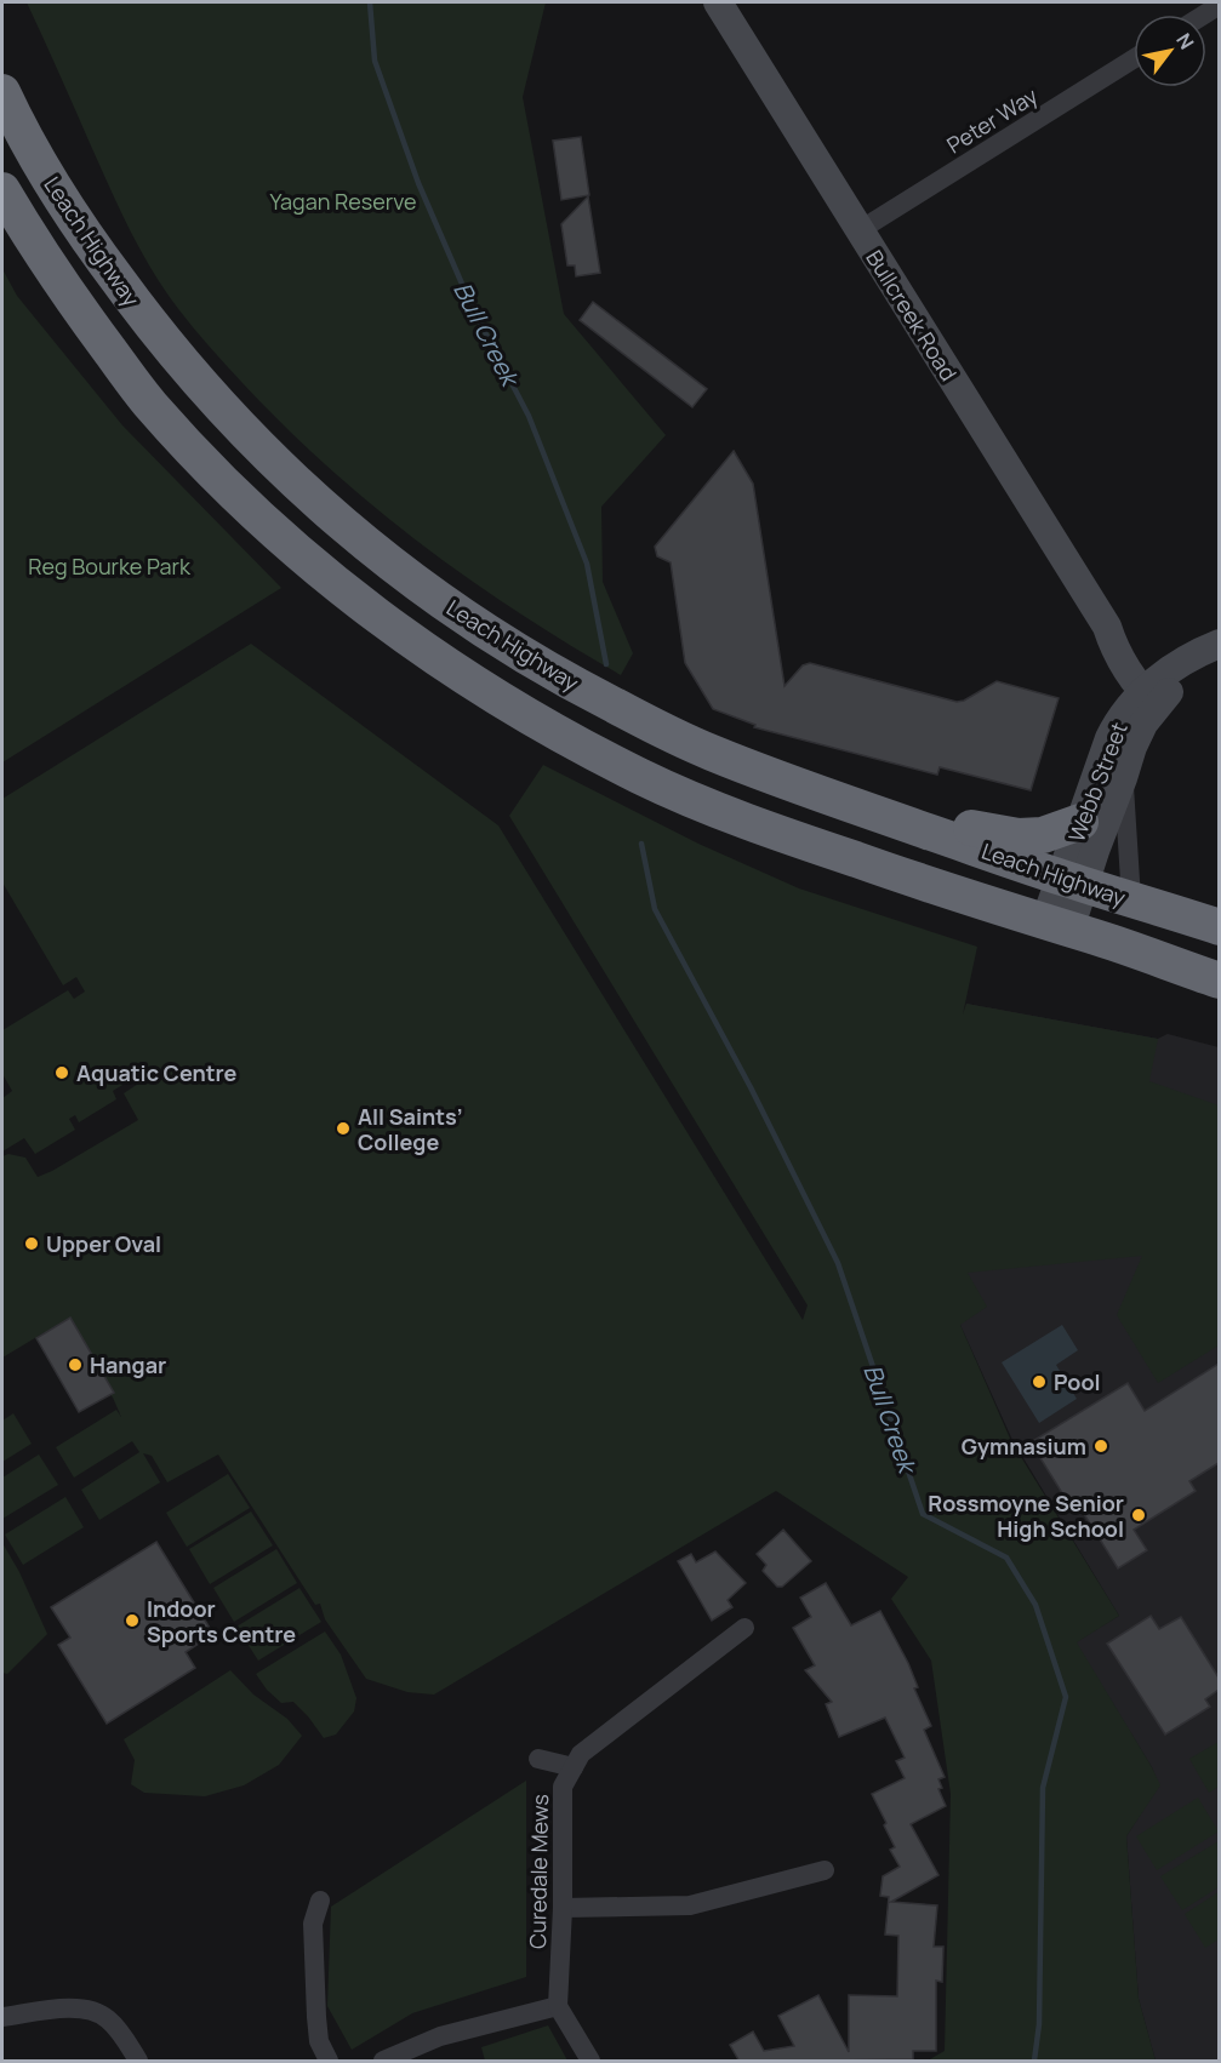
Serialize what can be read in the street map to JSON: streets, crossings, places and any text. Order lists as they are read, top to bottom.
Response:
{
  "streets": {
    "highway": ["Leach Highway"],
    "street": [
      "Peter Way",
      "Bullcreek Road",
      "Webb Street",
      "Curedale Mews"
    ]
  },
  "crossings": [
    ["Peter Way", "Bullcreek Road"],
    ["Leach Highway", "Webb Street"],
    ["Bullcreek Road", "Webb Street"]
  ],
  "water": ["Bull Creek"],
  "parks": ["Yagan Reserve", "Reg Bourke Park"],
  "places": [
    "Aquatic Centre",
    "All Saints’ College",
    "Upper Oval",
    "Hangar",
    "Pool",
    "Gymnasium",
    "Rossmoyne Senior High School",
    "Indoor Sports Centre"
  ],
  "north": "top right"
}
